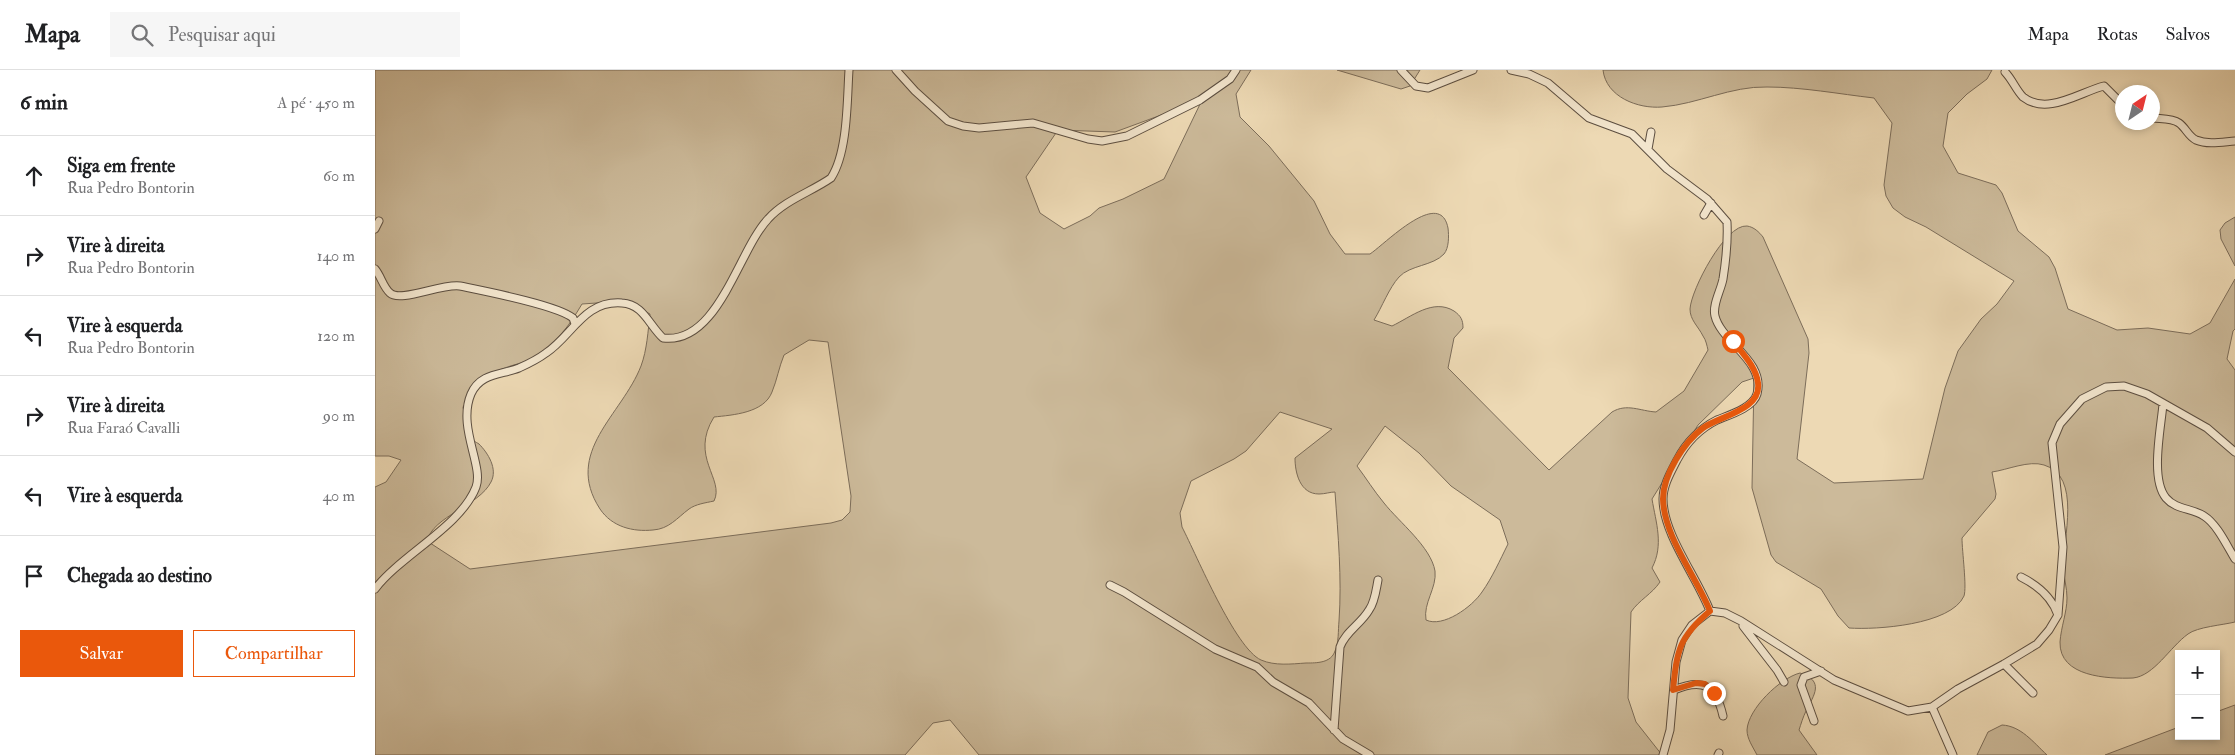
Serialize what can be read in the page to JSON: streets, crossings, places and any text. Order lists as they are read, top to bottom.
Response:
{
  "north": "top right",
  "page": {
    "header": "Mapa",
    "search": "Pesquisar aqui",
    "nav": ["Mapa", "Rotas", "Salvos"],
    "heading": ["6 min", "A pé · 450 m"],
    "list": [
      ["Siga em frente", "Rua Pedro Bontorin", "60 m"],
      ["Vire à direita", "Rua Pedro Bontorin", "140 m"],
      ["Vire à esquerda", "Rua Pedro Bontorin", "120 m"],
      ["Vire à direita", "Rua Faraó Cavalli", "90 m"],
      ["Vire à esquerda", "40 m"],
      "Chegada ao destino"
    ],
    "buttons": ["Salvar", "Compartilhar"],
    "map_buttons": ["+", "−"]
  }
}
